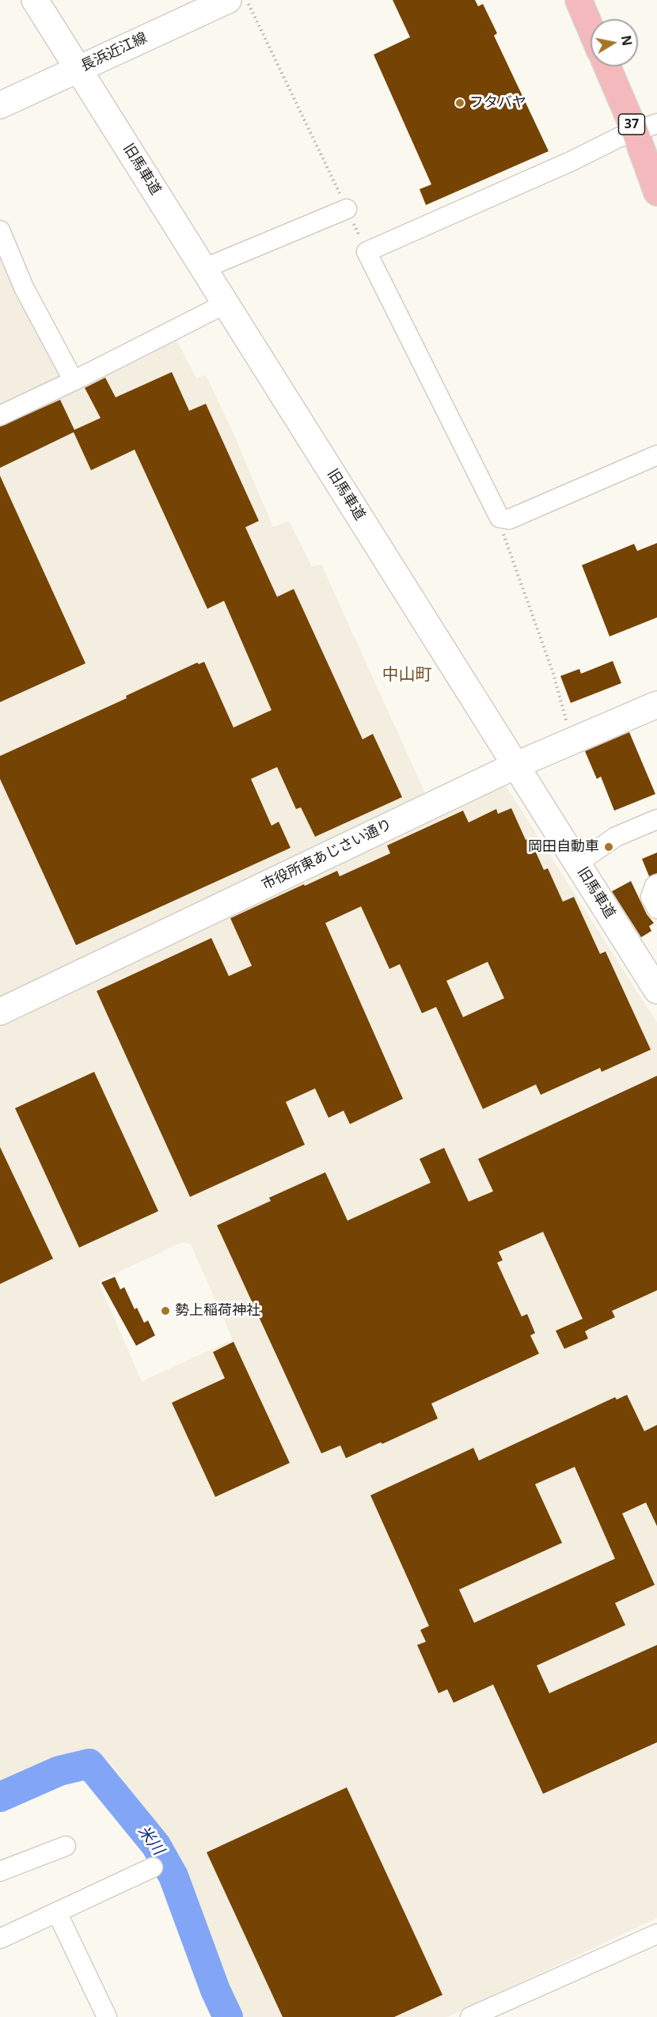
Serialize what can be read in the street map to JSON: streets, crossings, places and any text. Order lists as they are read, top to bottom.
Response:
{
  "streets": {
    "main road": ["37"],
    "street": ["長浜近江線", "旧馬車道", "市役所東あじさい通り"]
  },
  "crossings": [
    ["長浜近江線", "旧馬車道"],
    ["旧馬車道", "市役所東あじさい通り"]
  ],
  "districts": ["中山町"],
  "water": ["米川"],
  "places": ["フタバヤ", "岡田自動車", "勢上稲荷神社"],
  "north": "right"
}
